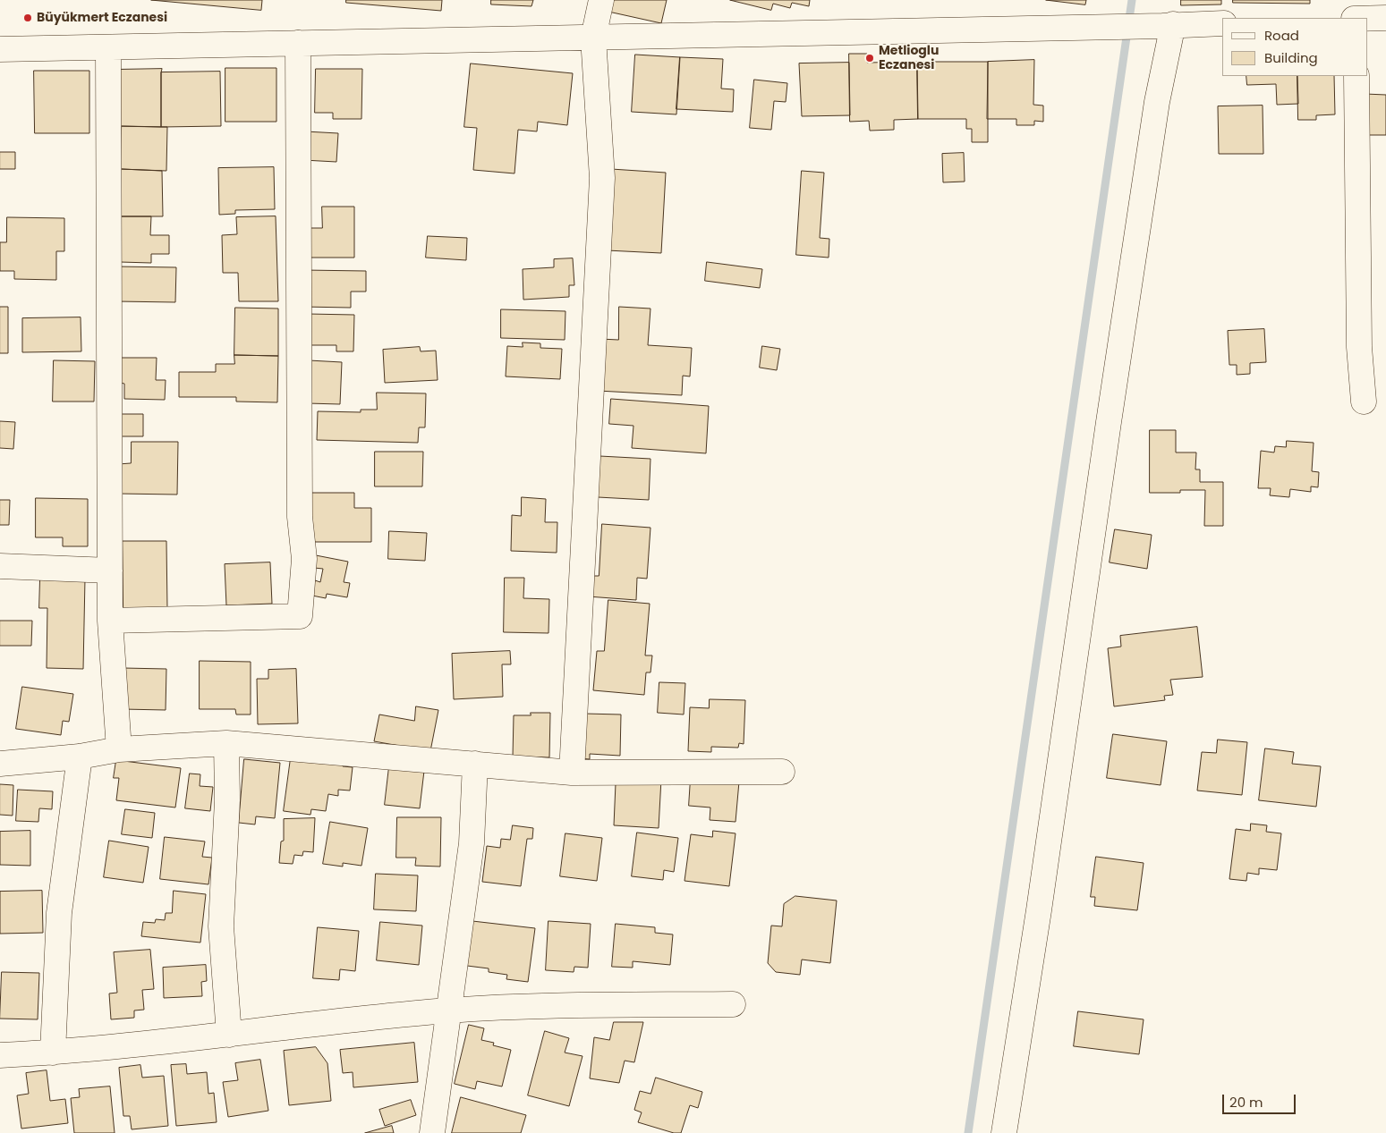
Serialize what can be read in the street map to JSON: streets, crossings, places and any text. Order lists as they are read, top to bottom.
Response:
{
  "places": ["Büyükmert Eczanesi", "Metlioglu Eczanesi"],
  "legend": ["Road", "Building"],
  "scale_bar": "20 m"
}
